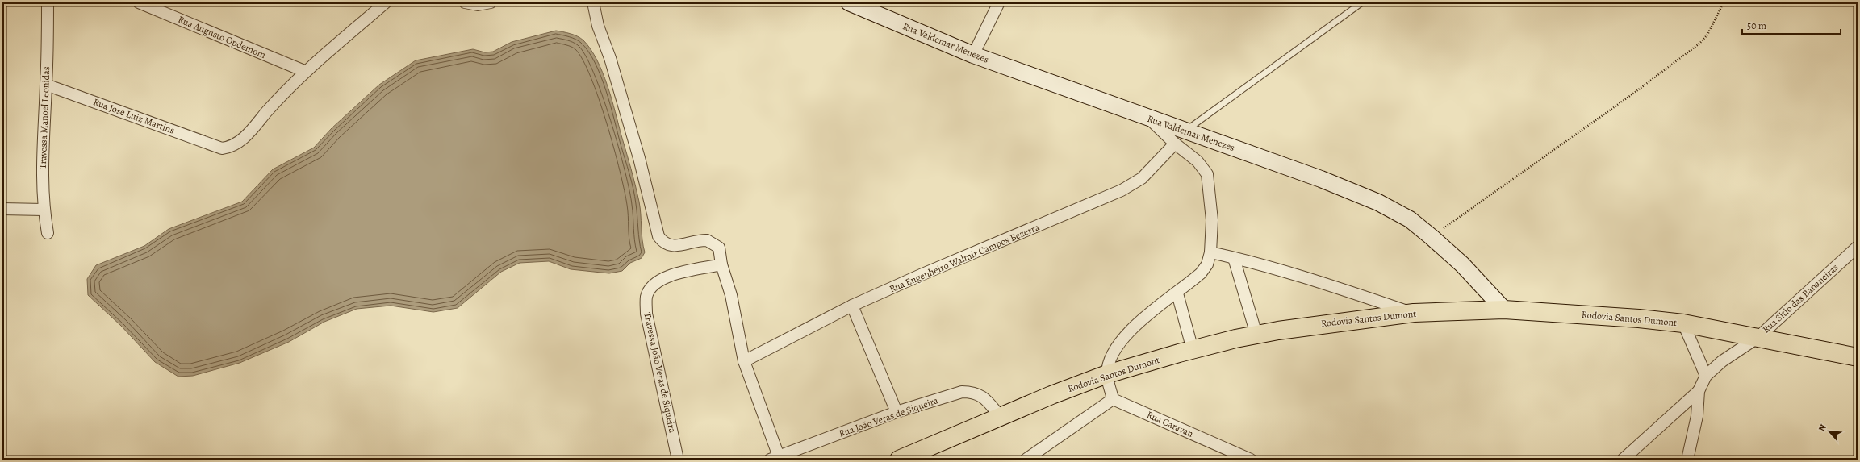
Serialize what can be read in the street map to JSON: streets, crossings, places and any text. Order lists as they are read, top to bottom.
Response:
{
  "streets": {
    "highway": ["Rodovia Santos Dumont"],
    "main road": ["Rua Valdemar Menezes"],
    "street": [
      "Rua Augusto Opdemom",
      "Rua Jose Luiz Martins",
      "Travessa Manoel Leonidas",
      "Rua Engenheiro Walmir Campos Bezerra",
      "Rua Sitio das Bananeiras",
      "Travessa João Veras de Siqueira",
      "Rua João Veras de Siqueira",
      "Rua Caravan"
    ]
  },
  "crossings": [
    ["Rua Augusto Opdemom", "Rua Jose Luiz Martins"],
    ["Rua Valdemar Menezes", "Rodovia Santos Dumont"],
    ["Rua Jose Luiz Martins", "Travessa Manoel Leonidas"],
    ["Rua Sitio das Bananeiras", "Rodovia Santos Dumont"],
    ["Rodovia Santos Dumont", "Rua João Veras de Siqueira"]
  ],
  "scale_bar": "50 m",
  "north": "top left"
}
